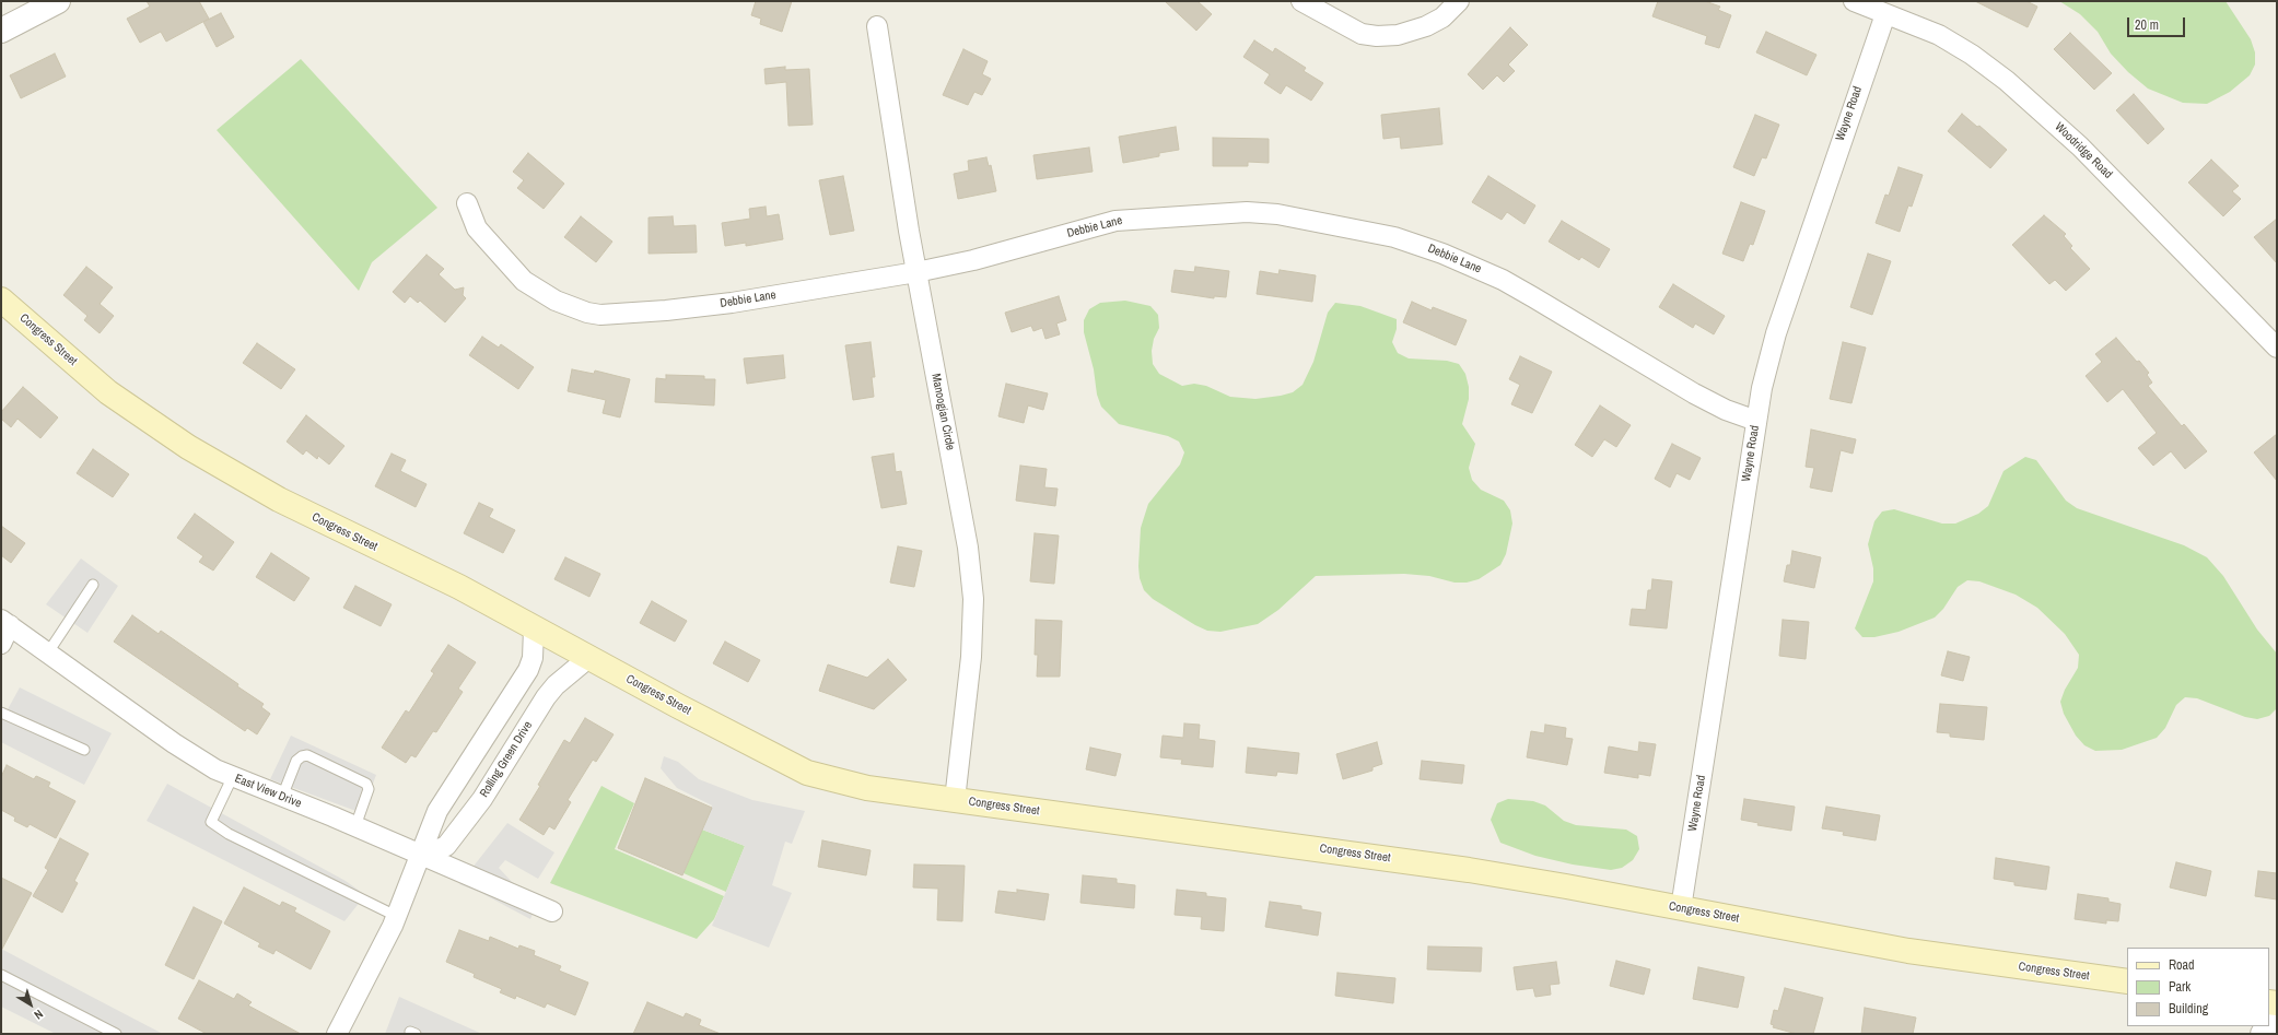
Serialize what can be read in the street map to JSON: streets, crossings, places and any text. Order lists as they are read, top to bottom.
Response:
{
  "streets": {
    "main road": ["Congress Street"],
    "street": [
      "Wayne Road",
      "Woodridge Road",
      "Debbie Lane",
      "Manoogian Circle",
      "Rolling Green Drive",
      "East View Drive"
    ]
  },
  "crossings": [
    ["Wayne Road", "Woodridge Road"],
    ["Wayne Road", "Debbie Lane"],
    ["Wayne Road", "Congress Street"],
    ["Debbie Lane", "Manoogian Circle"],
    ["Congress Street", "Manoogian Circle"],
    ["Congress Street", "Rolling Green Drive"],
    ["Rolling Green Drive", "East View Drive"]
  ],
  "legend": ["Road", "Park", "Building"],
  "scale_bar": "20 m",
  "north": "bottom right"
}
